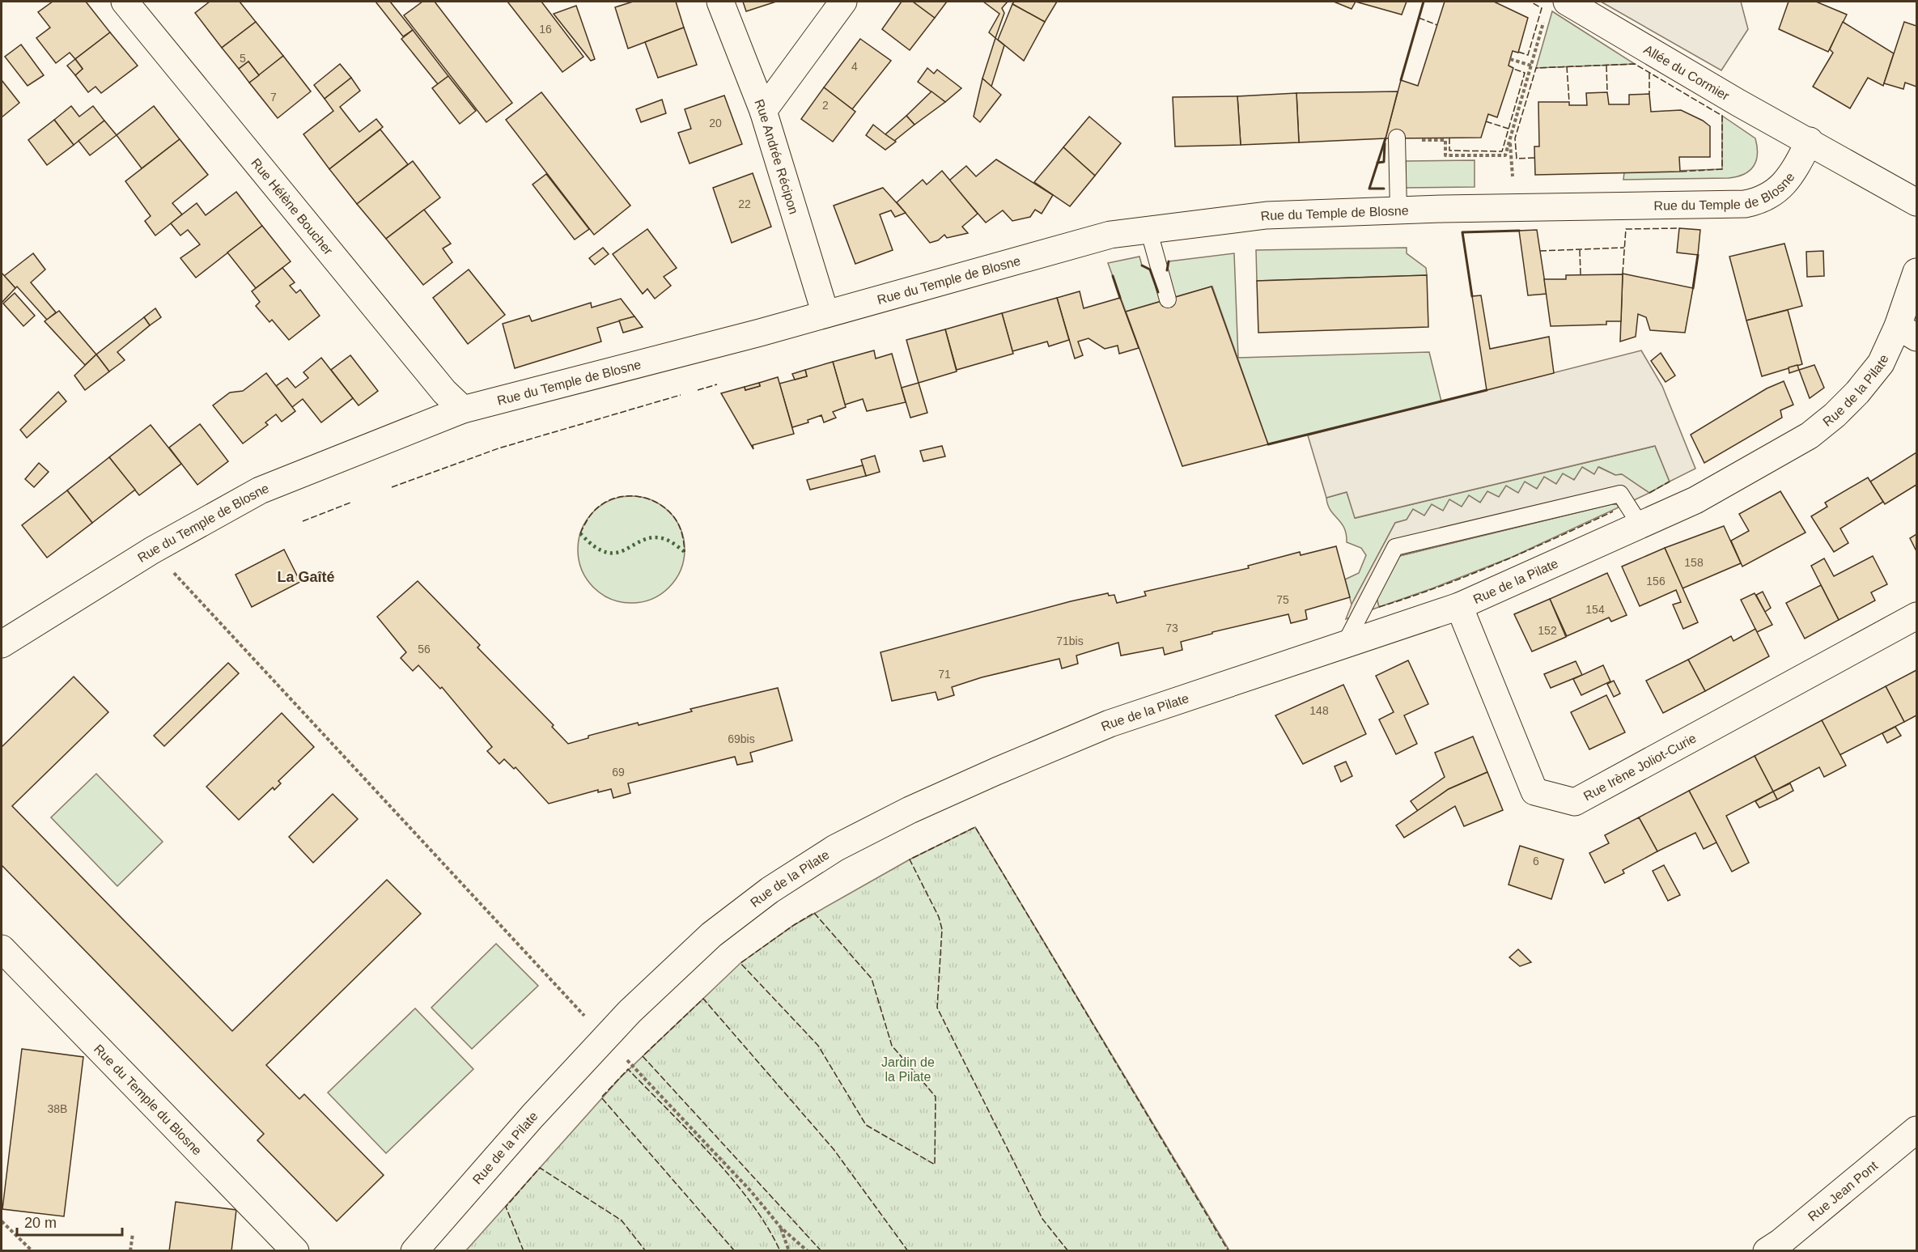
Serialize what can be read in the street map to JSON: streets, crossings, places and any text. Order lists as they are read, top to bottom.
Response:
{
  "streets": {
    "street": [
      "Allée du Cormier",
      "Rue Andrée Récipon",
      "Rue du Temple de Blosne",
      "Rue Hélène Boucher",
      "Rue de la Pilate",
      "Rue Irène Joliot-Curie",
      "Rue du Temple du Blosne",
      "Rue Jean Pont"
    ]
  },
  "crossings": [
    ["Allée du Cormier", "Rue du Temple de Blosne"],
    ["Rue Andrée Récipon", "Rue du Temple de Blosne"],
    ["Rue du Temple de Blosne", "Rue Hélène Boucher"],
    ["Rue de la Pilate", "Rue Irène Joliot-Curie"]
  ],
  "districts": ["La Gaîté"],
  "parks": ["Jardin de la Pilate"],
  "house_numbers": [
    "16",
    "5",
    "4",
    "7",
    "2",
    "20",
    "22",
    "158",
    "156",
    "75",
    "154",
    "73",
    "152",
    "71bis",
    "56",
    "71",
    "148",
    "69bis",
    "69",
    "6",
    "38B"
  ],
  "scale_bar": "20 m"
}
